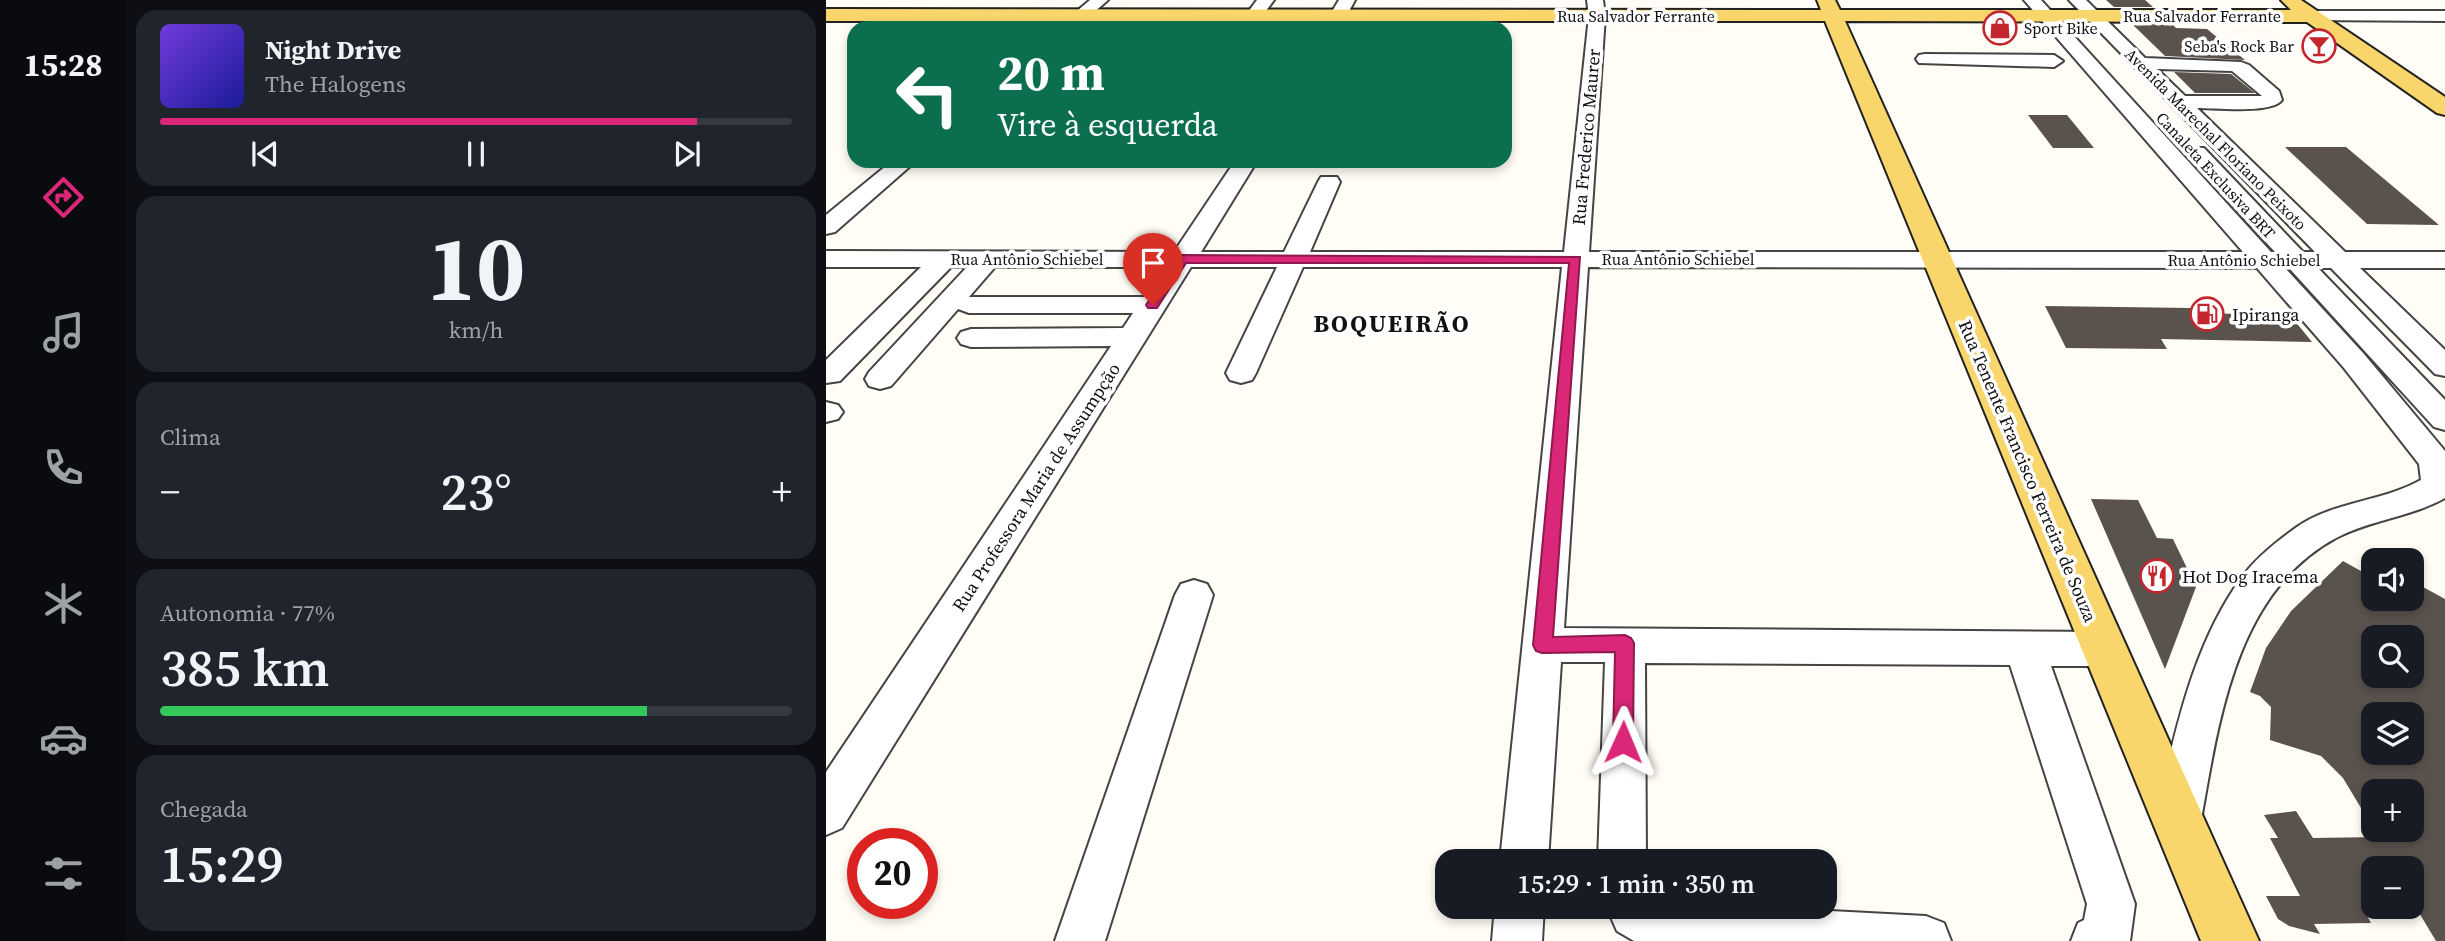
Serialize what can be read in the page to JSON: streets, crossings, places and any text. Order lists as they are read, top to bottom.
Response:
{
  "streets": {
    "main road": ["Rua Salvador Ferrante", "Rua Tenente Francisco Ferreira de Souza"],
    "street": [
      "Rua Frederico Maurer",
      "Avenida Marechal Floriano Peixoto",
      "Canaleta Exclusiva BRT",
      "Rua Antônio Schiebel",
      "Rua Professora Maria de Assumpção"
    ]
  },
  "crossings": [
    ["Rua Salvador Ferrante", "Rua Frederico Maurer"],
    ["Rua Salvador Ferrante", "Avenida Marechal Floriano Peixoto"],
    ["Rua Salvador Ferrante", "Canaleta Exclusiva BRT"],
    ["Rua Salvador Ferrante", "Rua Tenente Francisco Ferreira de Souza"],
    ["Rua Frederico Maurer", "Rua Antônio Schiebel"],
    ["Avenida Marechal Floriano Peixoto", "Rua Antônio Schiebel"],
    ["Canaleta Exclusiva BRT", "Rua Antônio Schiebel"],
    ["Rua Antônio Schiebel", "Rua Tenente Francisco Ferreira de Souza"],
    ["Rua Antônio Schiebel", "Rua Professora Maria de Assumpção"]
  ],
  "districts": ["BOQUEIRÃO"],
  "places": {
    "shop": ["Sport Bike"],
    "bar": ["Seba's Rock Bar"],
    "fuel station": ["Ipiranga"],
    "restaurant": ["Hot Dog Iracema"]
  },
  "page": {
    "tabs": "15:28",
    "turn": ["20 m", "Vire à esquerda"],
    "song": ["Night Drive", "The Halogens"],
    "tile": [
      ["10", "km/h"],
      "Clima",
      ["Autonomia · 77%", "385 km"],
      ["Chegada", "15:29"]
    ],
    "heat": ["−", "23°", "+"],
    "map_buttons": ["+", "−"],
    "limit": "20",
    "trip": "15:29 · 1 min · 350 m"
  }
}
